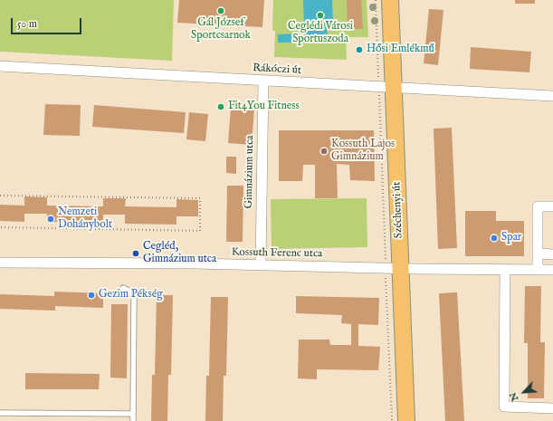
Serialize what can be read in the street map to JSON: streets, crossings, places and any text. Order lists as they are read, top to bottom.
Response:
{
  "streets": {
    "main road": ["Széchenyi út"],
    "street": ["Rákóczi út", "Gimnázium utca", "Kossuth Ferenc utca"]
  },
  "crossings": [
    ["Rákóczi út", "Gimnázium utca"],
    ["Rákóczi út", "Széchenyi út"],
    ["Gimnázium utca", "Kossuth Ferenc utca"],
    ["Széchenyi út", "Kossuth Ferenc utca"]
  ],
  "places": [
    "Gál József Sportcsarnok",
    "Ceglédi Városi Sportuszoda",
    "Hősi Emlékmű",
    "Fit4You Fitness",
    "Kossuth Lajos Gimnázium",
    "Nemzeti Dohánybolt",
    "Spar",
    "Cegléd, Gimnázium utca",
    "Gezim Pékség"
  ],
  "scale_bar": "50 m",
  "north": "bottom left"
}
